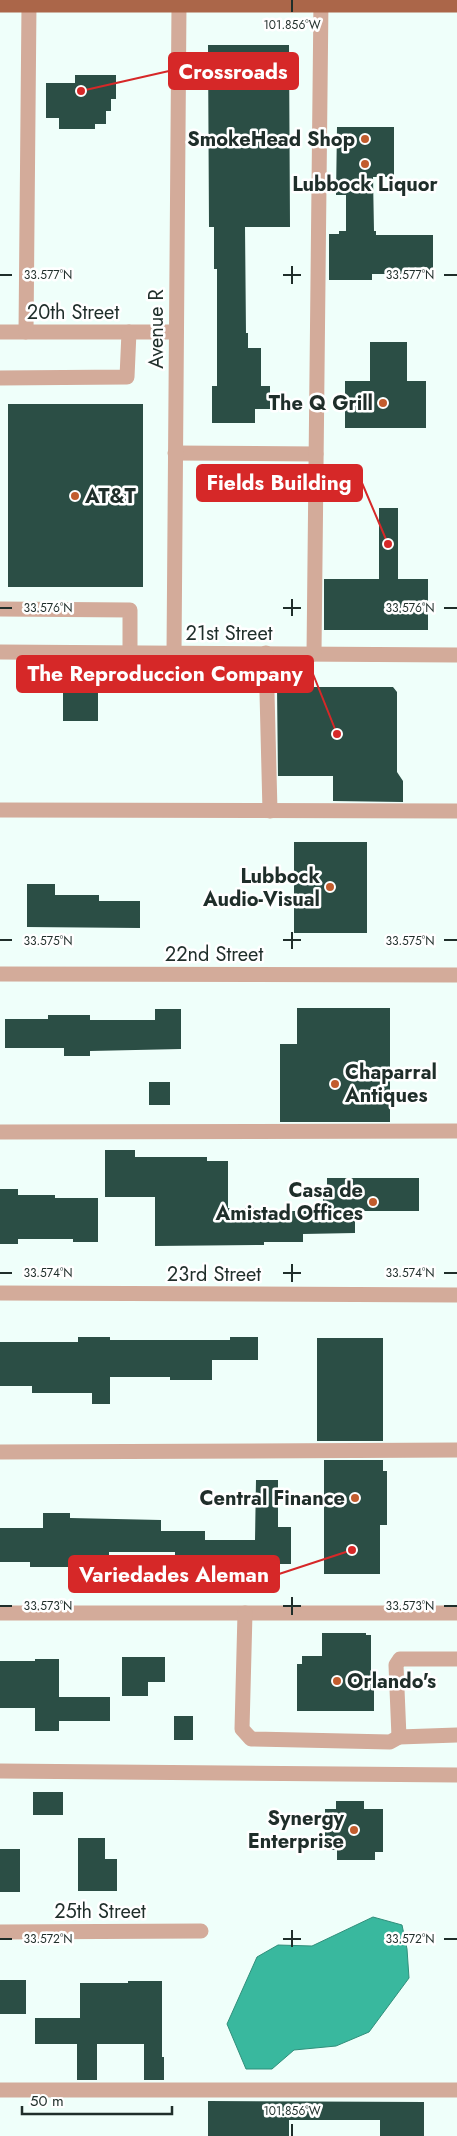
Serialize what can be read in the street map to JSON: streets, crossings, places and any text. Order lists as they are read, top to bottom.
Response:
{
  "streets": {
    "street": [
      "20th Street",
      "Avenue R",
      "21st Street",
      "22nd Street",
      "23rd Street",
      "25th Street"
    ]
  },
  "crossings": [
    ["20th Street", "Avenue R"],
    ["Avenue R", "21st Street"]
  ],
  "places": [
    "Crossroads",
    "SmokeHead Shop",
    "Lubbock Liquor",
    "The Q Grill",
    "AT&T",
    "Fields Building",
    "The Reproduccion Company",
    "Lubbock Audio-Visual",
    "Chaparral Antiques",
    "Casa de Amistad Offices",
    "Central Finance",
    "Variedades Aleman",
    "Orlando's",
    "Synergy Enterprise"
  ],
  "scale_bar": "50 m",
  "coordinates": [
    "101.856°W",
    "33.577°N",
    "33.576°N",
    "33.575°N",
    "33.574°N",
    "33.573°N",
    "33.572°N"
  ]
}
